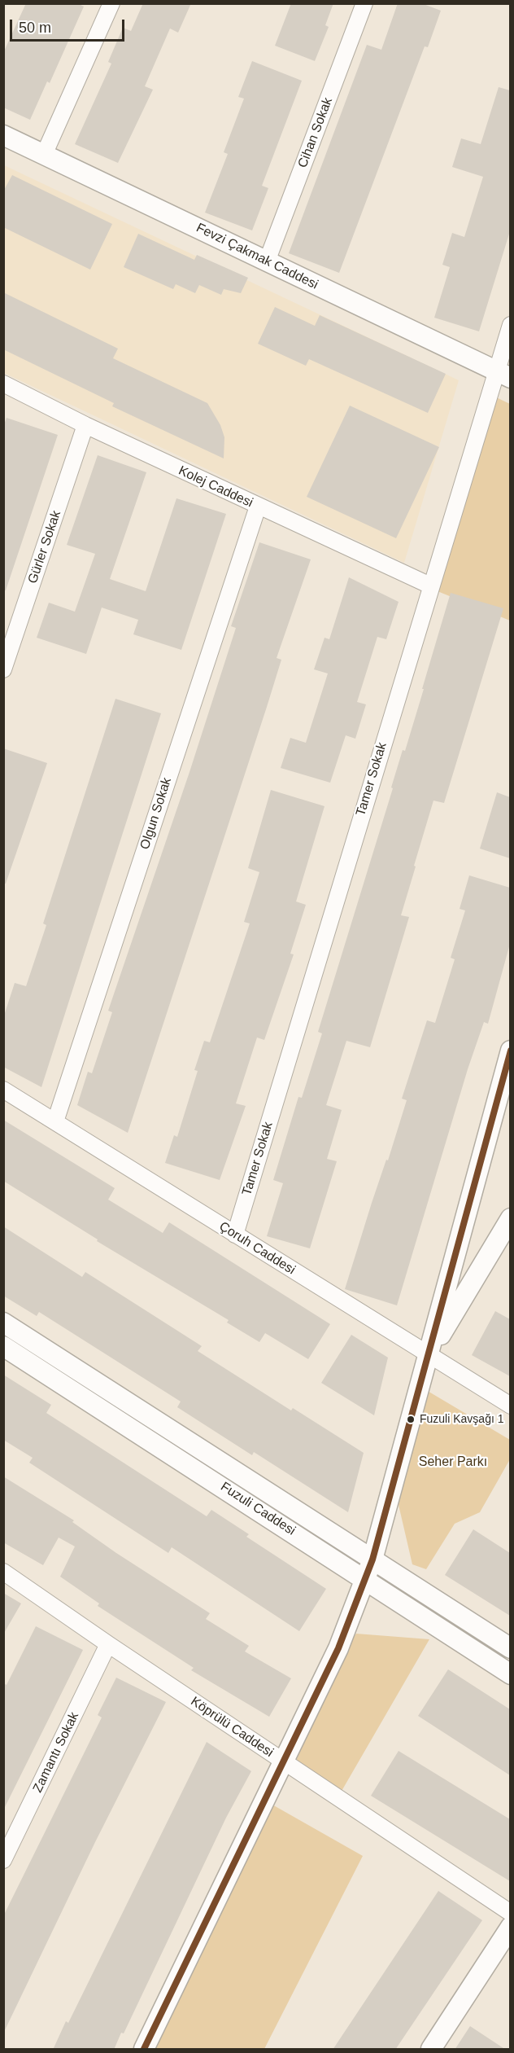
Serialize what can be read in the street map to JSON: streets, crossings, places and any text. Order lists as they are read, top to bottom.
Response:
{
  "streets": {
    "street": [
      "Cihan Sokak",
      "Fevzi Çakmak Caddesi",
      "Kolej Caddesi",
      "Gürler Sokak",
      "Tamer Sokak",
      "Olgun Sokak",
      "Çoruh Caddesi",
      "Fuzuli Caddesi",
      "Köprülü Caddesi",
      "Zamantı Sokak"
    ]
  },
  "crossings": [
    ["Cihan Sokak", "Fevzi Çakmak Caddesi"],
    ["Fevzi Çakmak Caddesi", "Tamer Sokak"],
    ["Kolej Caddesi", "Gürler Sokak"],
    ["Kolej Caddesi", "Tamer Sokak"],
    ["Kolej Caddesi", "Olgun Sokak"],
    ["Tamer Sokak", "Çoruh Caddesi"],
    ["Olgun Sokak", "Çoruh Caddesi"],
    ["Köprülü Caddesi", "Zamantı Sokak"]
  ],
  "parks": ["Seher Parkı"],
  "places": ["Fuzuli Kavşağı 1"],
  "scale_bar": "50 m"
}
